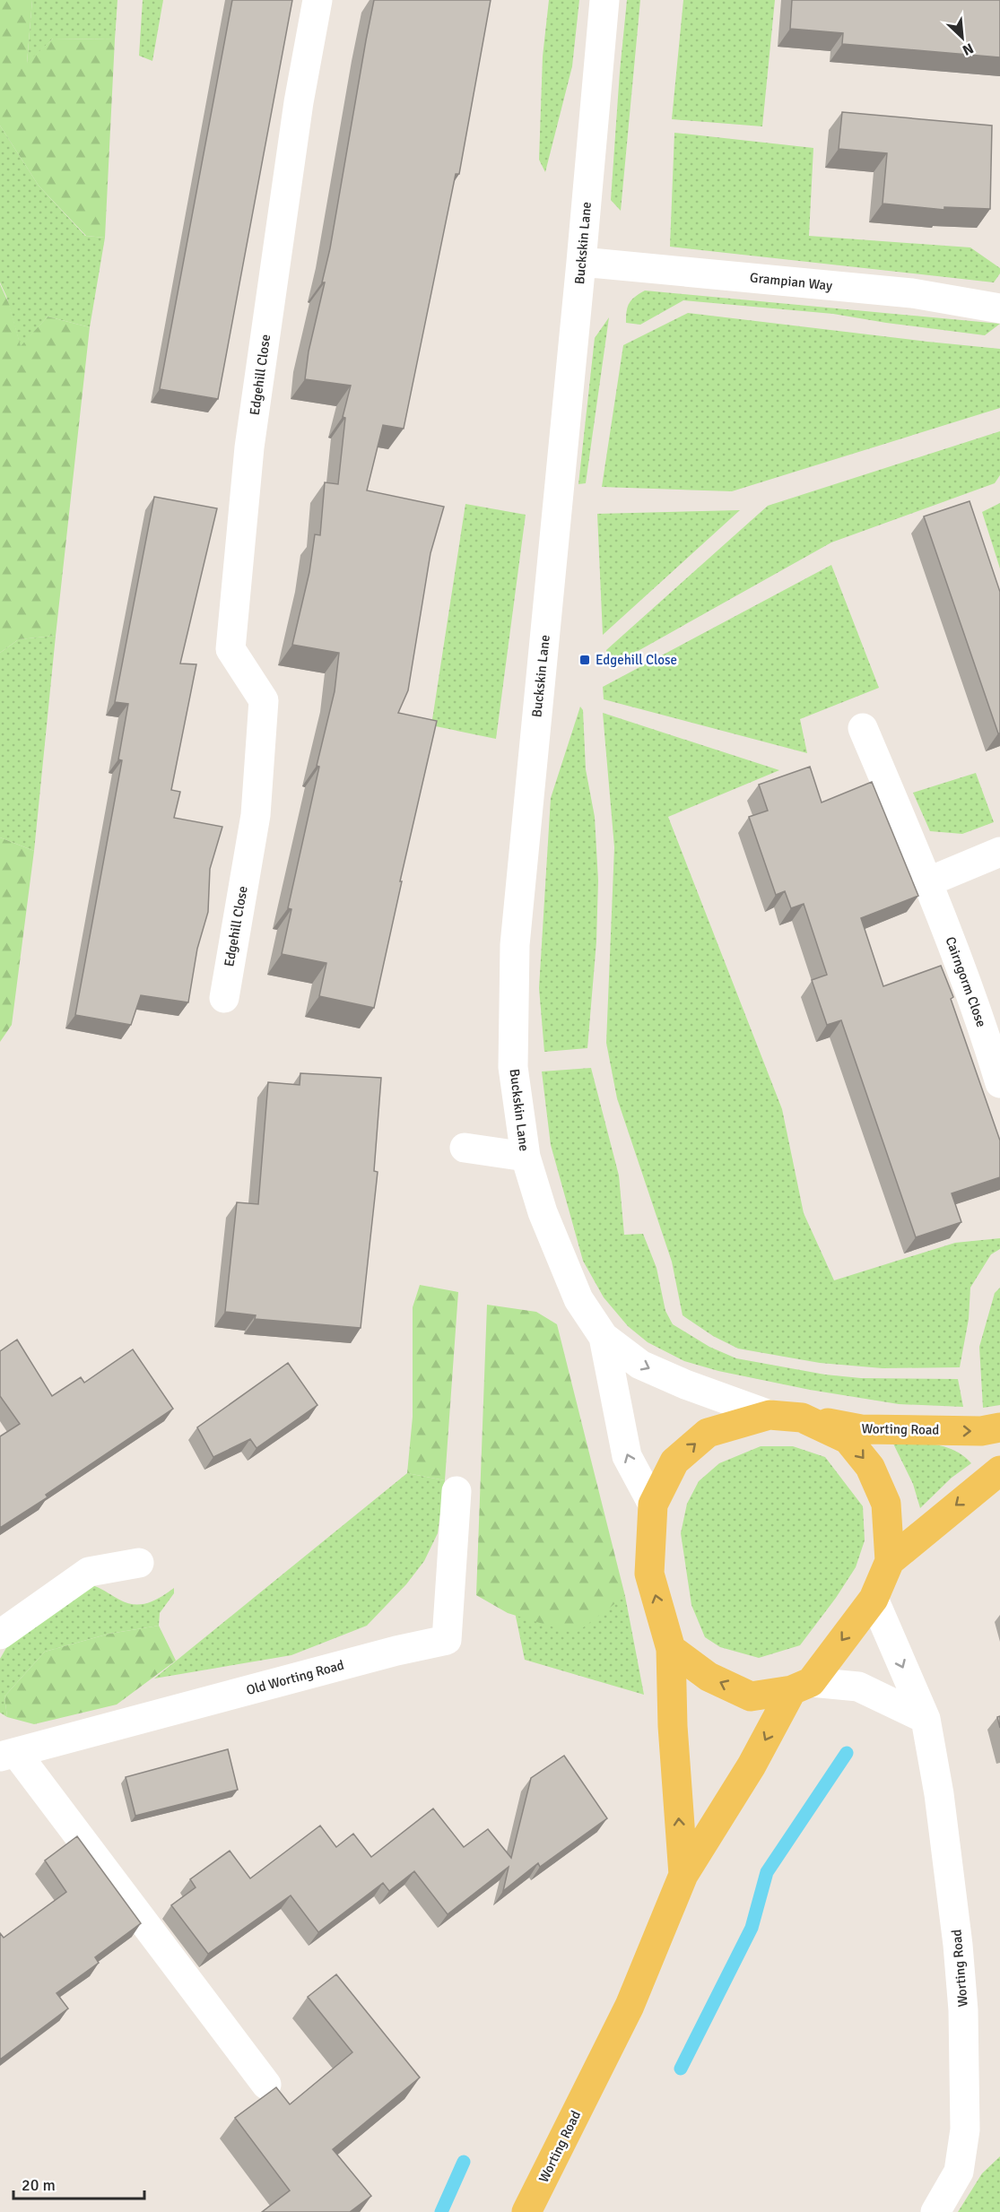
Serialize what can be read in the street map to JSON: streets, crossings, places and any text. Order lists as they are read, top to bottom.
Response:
{
  "streets": {
    "main road": ["Worting Road"],
    "street": [
      "Buckskin Lane",
      "Grampian Way",
      "Edgehill Close",
      "Cairngorm Close",
      "Old Worting Road"
    ]
  },
  "crossings": [
    ["Buckskin Lane", "Grampian Way"],
    ["Buckskin Lane", "Worting Road"]
  ],
  "places": {
    "transit": ["Edgehill Close"]
  },
  "scale_bar": "20 m",
  "north": "bottom right"
}
